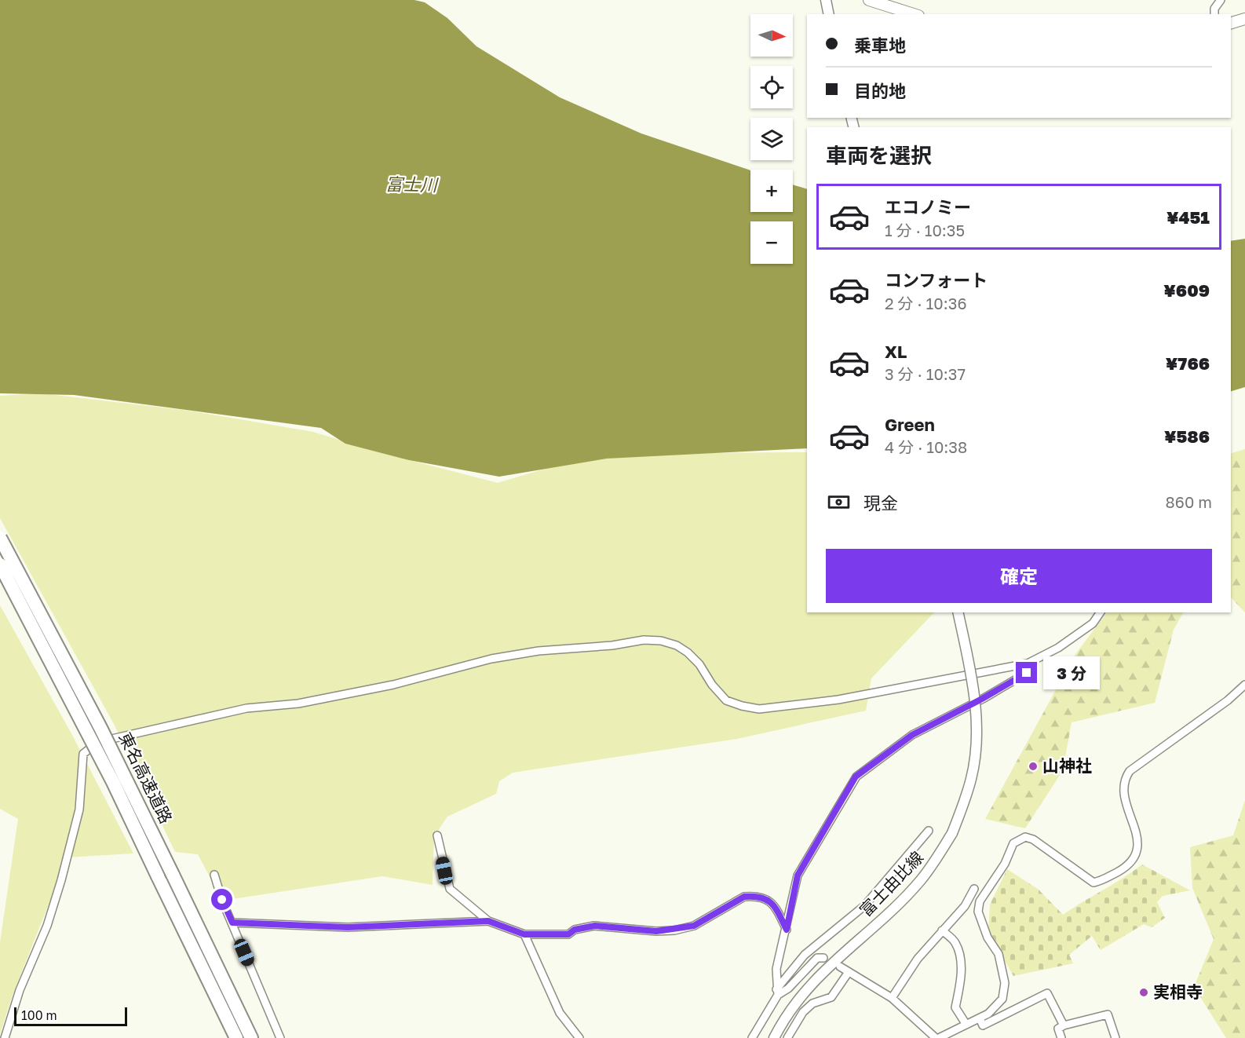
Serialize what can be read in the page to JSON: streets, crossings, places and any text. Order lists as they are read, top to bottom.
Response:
{
  "streets": {
    "highway": ["東名高速道路"],
    "main road": ["富士由比線"]
  },
  "water": ["富士川"],
  "places": ["山神社", "実相寺"],
  "scale_bar": "100 m",
  "north": "right",
  "page": {
    "map_buttons": ["+", "−"],
    "banner": ["乗車地", "目的地"],
    "heading": "車両を選択",
    "list": [
      {
        "name": "エコノミー",
        "note": "1 分 · 10:35",
        "value": "¥451"
      },
      {
        "name": "コンフォート",
        "note": "2 分 · 10:36",
        "value": "¥609"
      },
      {
        "name": "XL",
        "note": "3 分 · 10:37",
        "value": "¥766"
      },
      {
        "name": "Green",
        "note": "4 分 · 10:38",
        "value": "¥586"
      }
    ],
    "pay": ["現金", "860 m"],
    "buttons": "確定",
    "bubble": "3 分",
    "scale": "100 m"
  }
}
